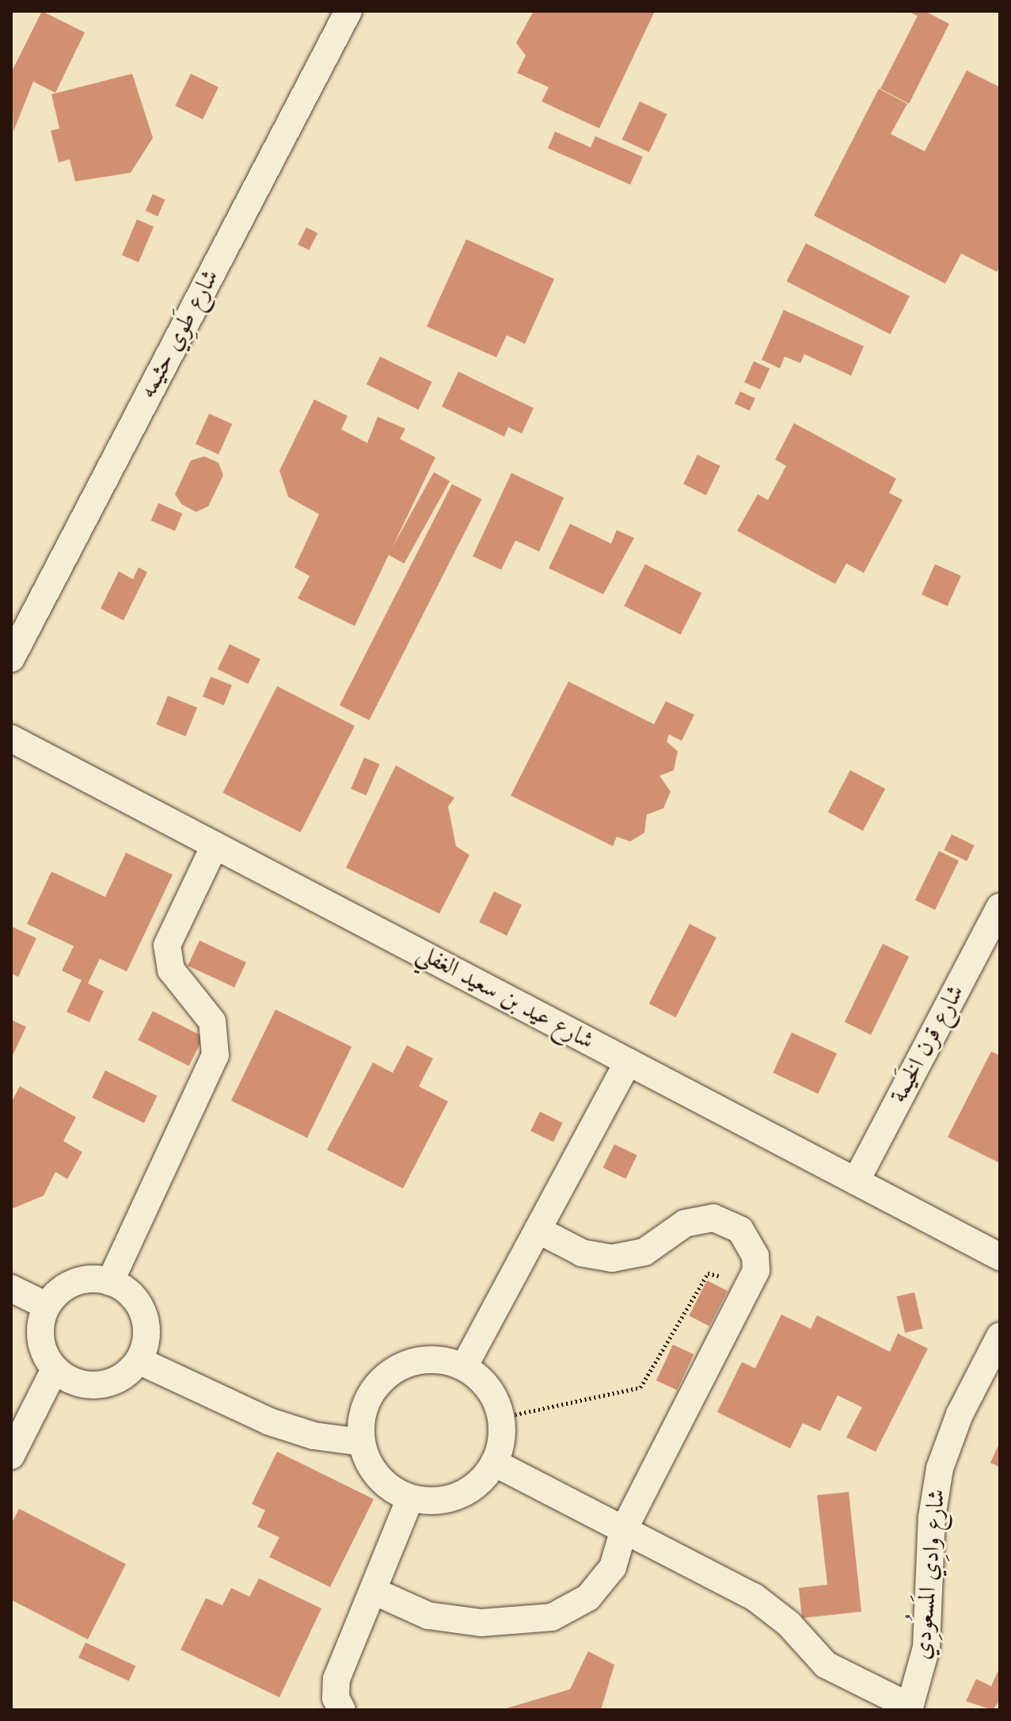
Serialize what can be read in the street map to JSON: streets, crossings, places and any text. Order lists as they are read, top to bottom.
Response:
{
  "streets": {
    "street": [
      "شارع طَوِي حثيمه",
      "شارع عيد بن سعيد الغفلي",
      "شارع قرن الخَيمة",
      "شارع وادِي المَسعُودِي"
    ]
  },
  "crossings": [
    ["شارع عيد بن سعيد الغفلي", "شارع قرن الخَيمة"]
  ]
}
